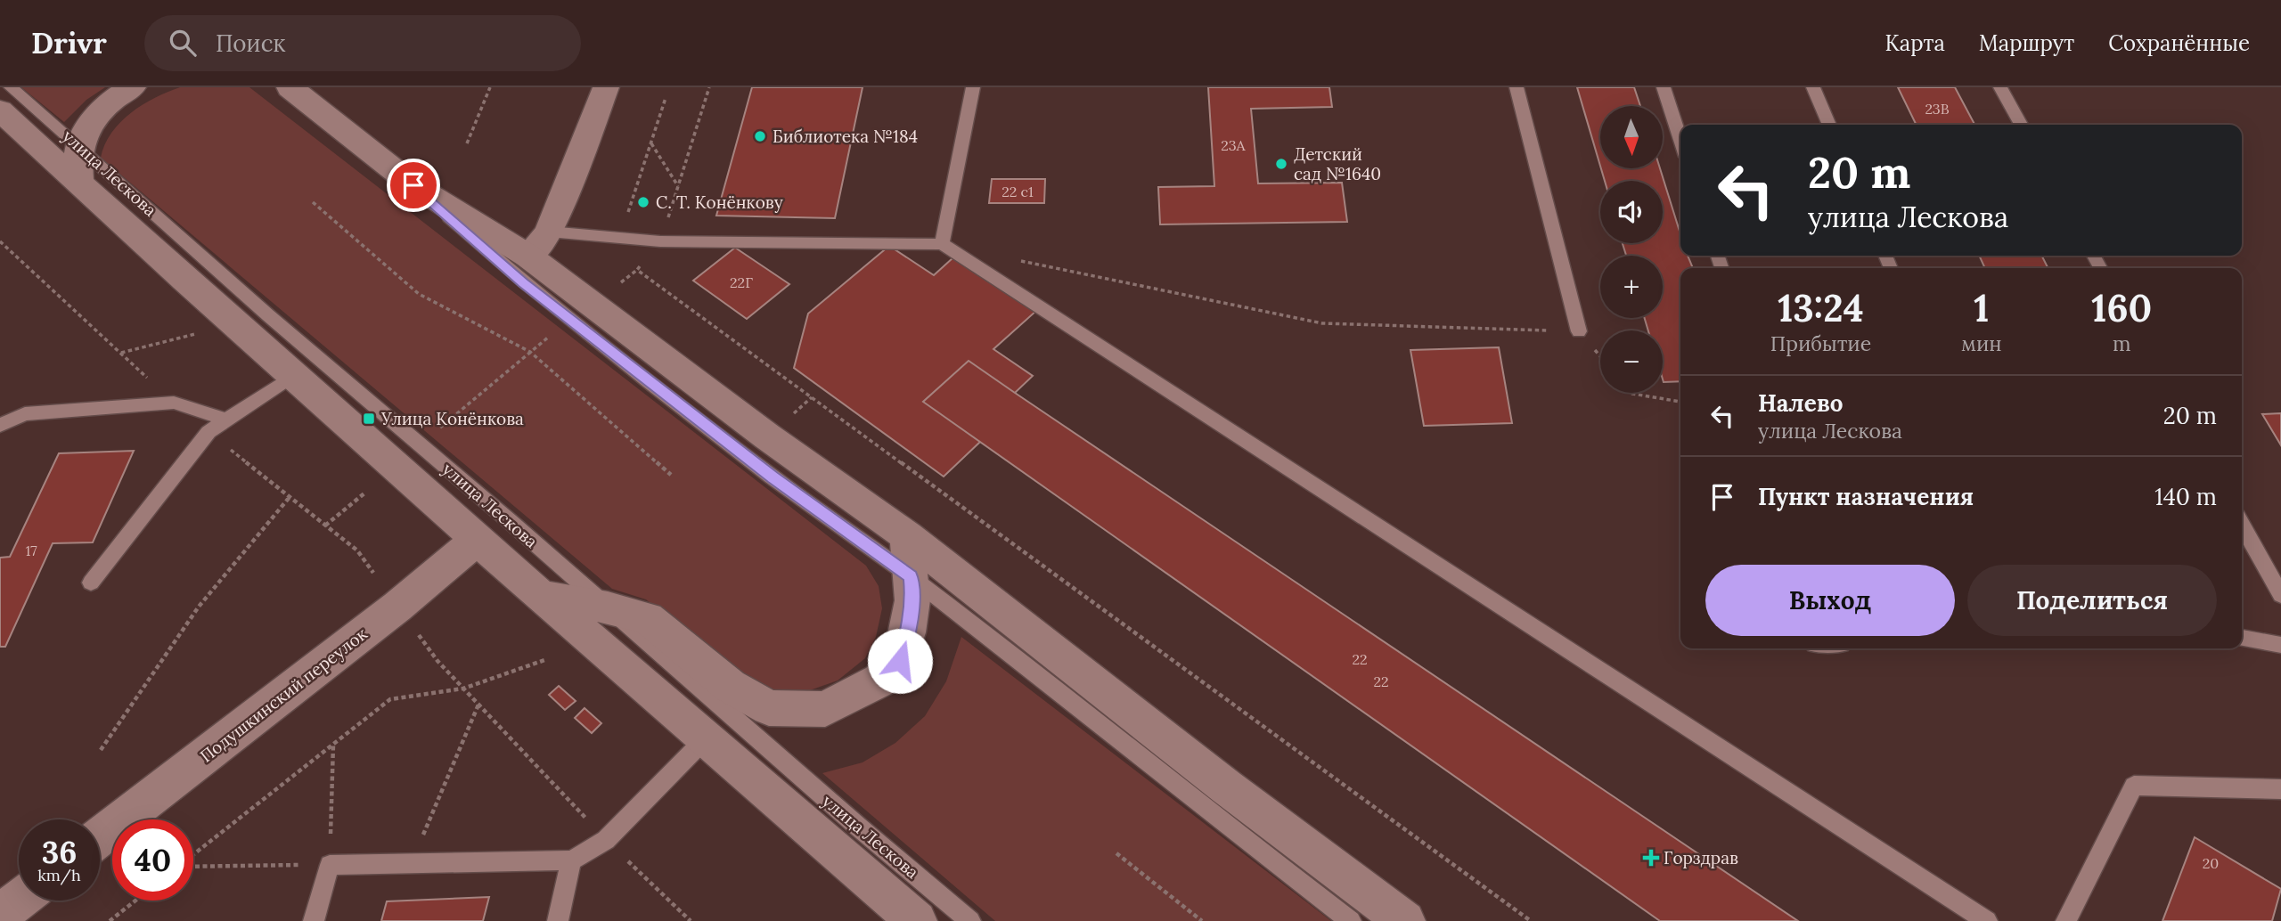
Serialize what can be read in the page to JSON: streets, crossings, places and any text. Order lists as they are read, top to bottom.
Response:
{
  "streets": {
    "main road": ["улица Лескова", "Подушкинский переулок"]
  },
  "crossings": [
    ["улица Лескова", "Подушкинский переулок"]
  ],
  "places": {
    "other": ["Библиотека №184", "Детский сад №1640", "С. Т. Конёнкову"],
    "transit": ["Улица Конёнкова"],
    "health": ["Горздрав"]
  },
  "house_numbers": [
    "23В",
    "23А",
    "22 с1",
    "22Г",
    "17",
    "22",
    "22",
    "20"
  ],
  "north": "bottom",
  "page": {
    "header": "Drivr",
    "search": "Поиск",
    "nav": ["Карта", "Маршрут", "Сохранённые"],
    "map_buttons": ["+", "−"],
    "turn": ["20 m", "улица Лескова"],
    "eta": [
      "13:24",
      "Прибытие",
      "1",
      "мин",
      "160",
      "m"
    ],
    "list": [
      {
        "name": "Налево",
        "note": "улица Лескова",
        "value": "20 m"
      },
      {
        "name": "Пункт назначения",
        "value": "140 m"
      }
    ],
    "buttons": ["Выход", "Поделиться"],
    "speed": "36 km/h",
    "limit": "40"
  }
}
